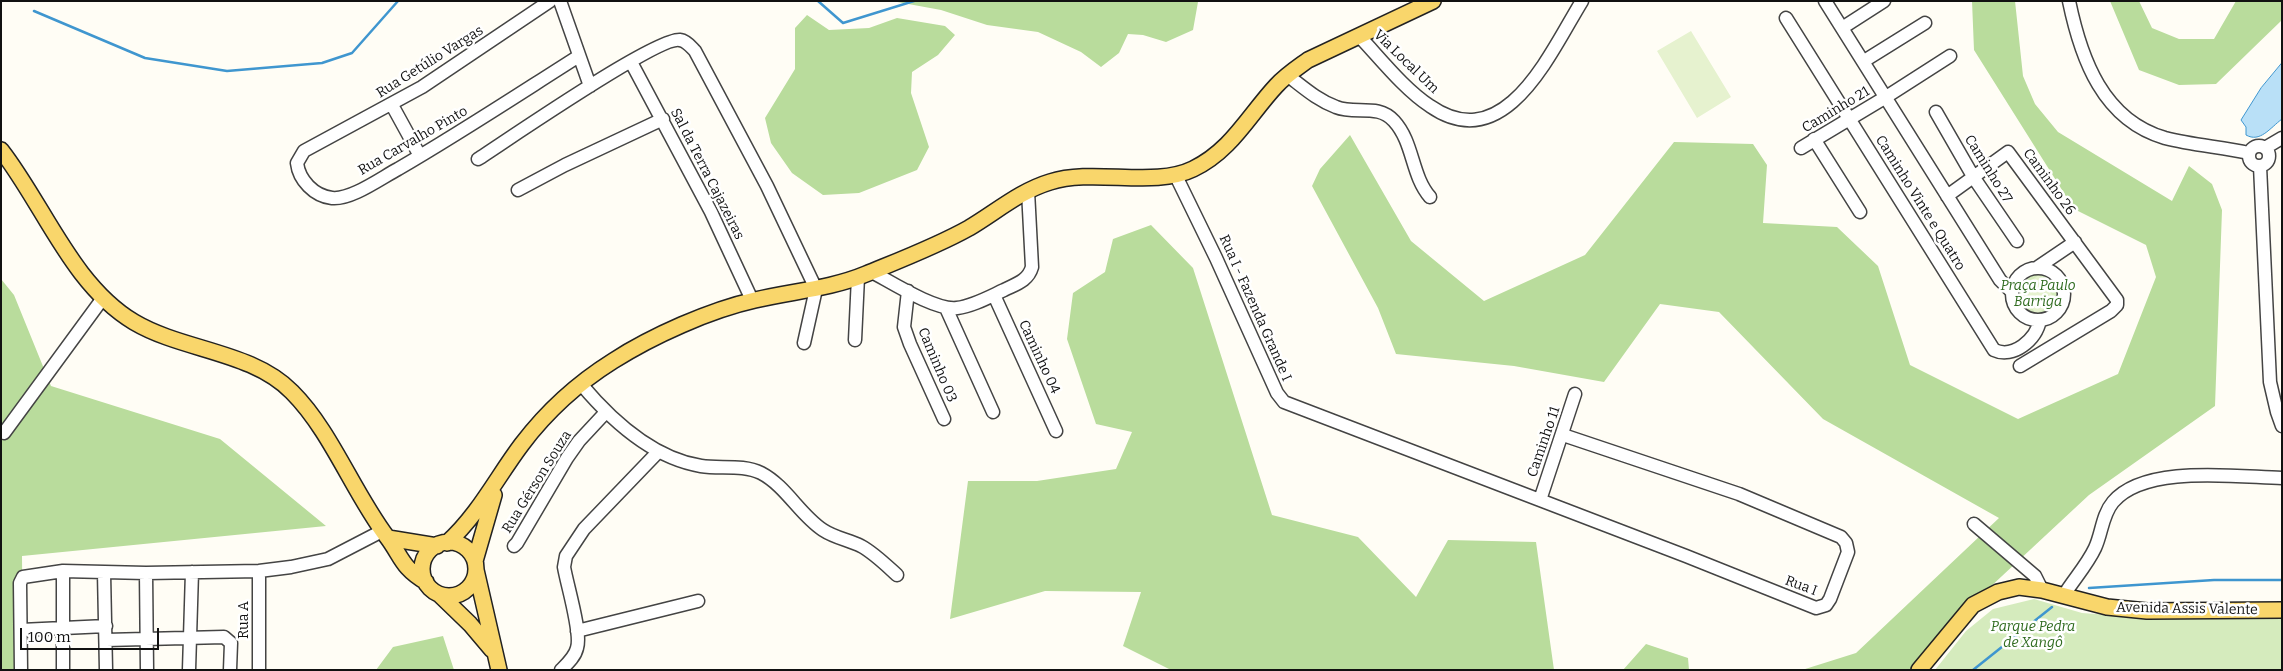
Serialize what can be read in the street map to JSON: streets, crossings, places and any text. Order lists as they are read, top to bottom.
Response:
{
  "streets": {
    "main road": ["Avenida Assis Valente"],
    "street": [
      "Rua Getúlio Vargas",
      "Via Local Um",
      "Caminho 21",
      "Rua Carvalho Pinto",
      "Caminho 27",
      "Sal da Terra Cajazeiras",
      "Caminho 26",
      "Caminho Vinte e Quatro",
      "Rua I - Fazenda Grande I",
      "Caminho 04",
      "Caminho 03",
      "Caminho 11",
      "Rua Gérson Souza",
      "Rua I",
      "Rua A"
    ]
  },
  "crossings": [
    ["Rua Getúlio Vargas", "Rua Carvalho Pinto"],
    ["Caminho 21", "Caminho Vinte e Quatro"],
    ["Caminho 27", "Caminho 26"],
    ["Rua I - Fazenda Grande I", "Rua I"],
    ["Caminho 11", "Rua I"]
  ],
  "parks": ["Praça Paulo Barriga", "Parque Pedra de Xangô"],
  "scale_bar": "100 m"
}
